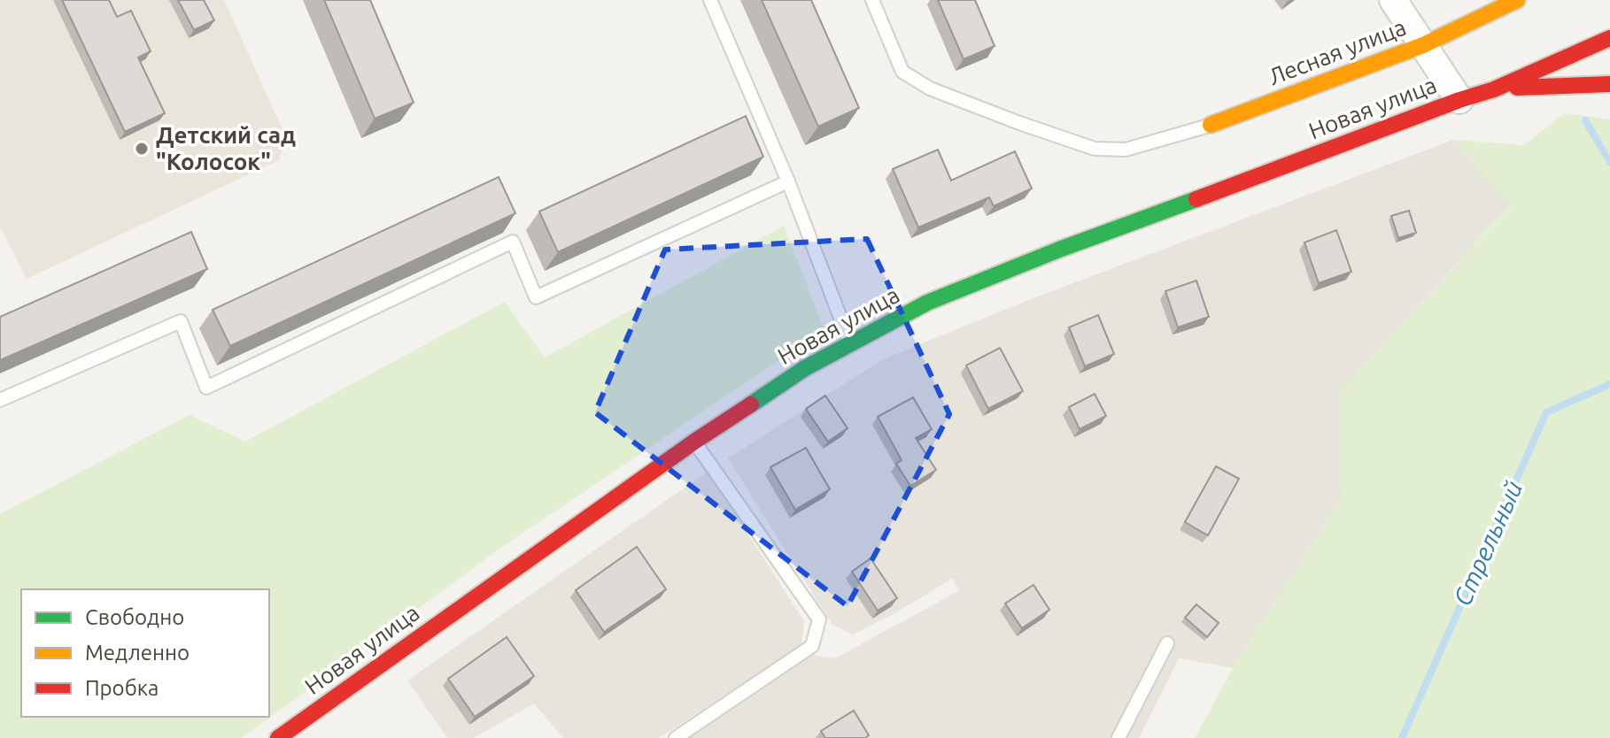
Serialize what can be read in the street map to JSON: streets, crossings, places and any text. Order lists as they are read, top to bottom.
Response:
{
  "streets": {
    "main road": ["Лесная улица", "Новая улица"]
  },
  "water": ["Стрельный"],
  "places": ["Детский сад \"Колосок\""],
  "legend": ["Свободно", "Медленно", "Пробка"]
}
